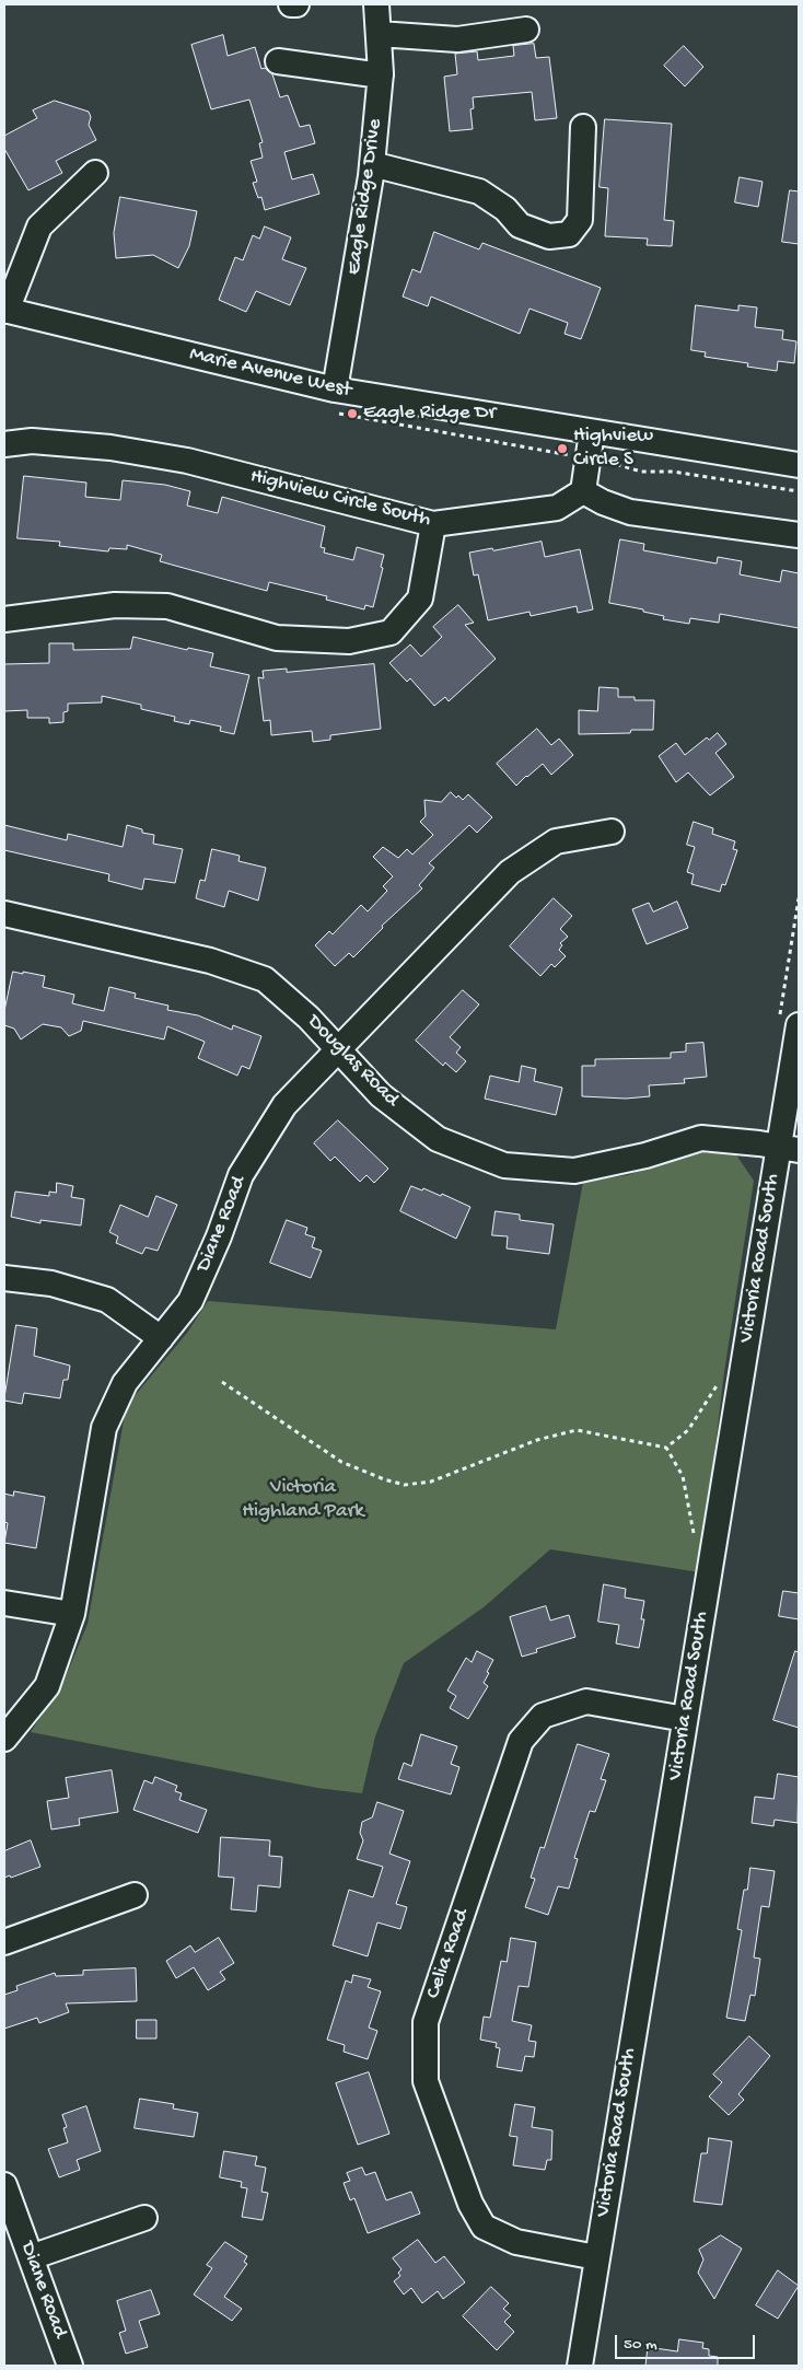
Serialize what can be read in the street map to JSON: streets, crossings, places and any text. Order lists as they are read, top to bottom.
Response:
{
  "streets": {
    "street": [
      "Eagle Ridge Drive",
      "Marie Avenue West",
      "Highview Circle South",
      "Douglas Road",
      "Diane Road",
      "Victoria Road South",
      "Celia Road"
    ]
  },
  "crossings": [
    ["Eagle Ridge Drive", "Marie Avenue West"],
    ["Douglas Road", "Diane Road"],
    ["Douglas Road", "Victoria Road South"],
    ["Victoria Road South", "Celia Road"]
  ],
  "parks": ["Victoria Highland Park"],
  "places": ["Eagle Ridge Dr", "Highview Circle S"],
  "scale_bar": "50 m"
}
